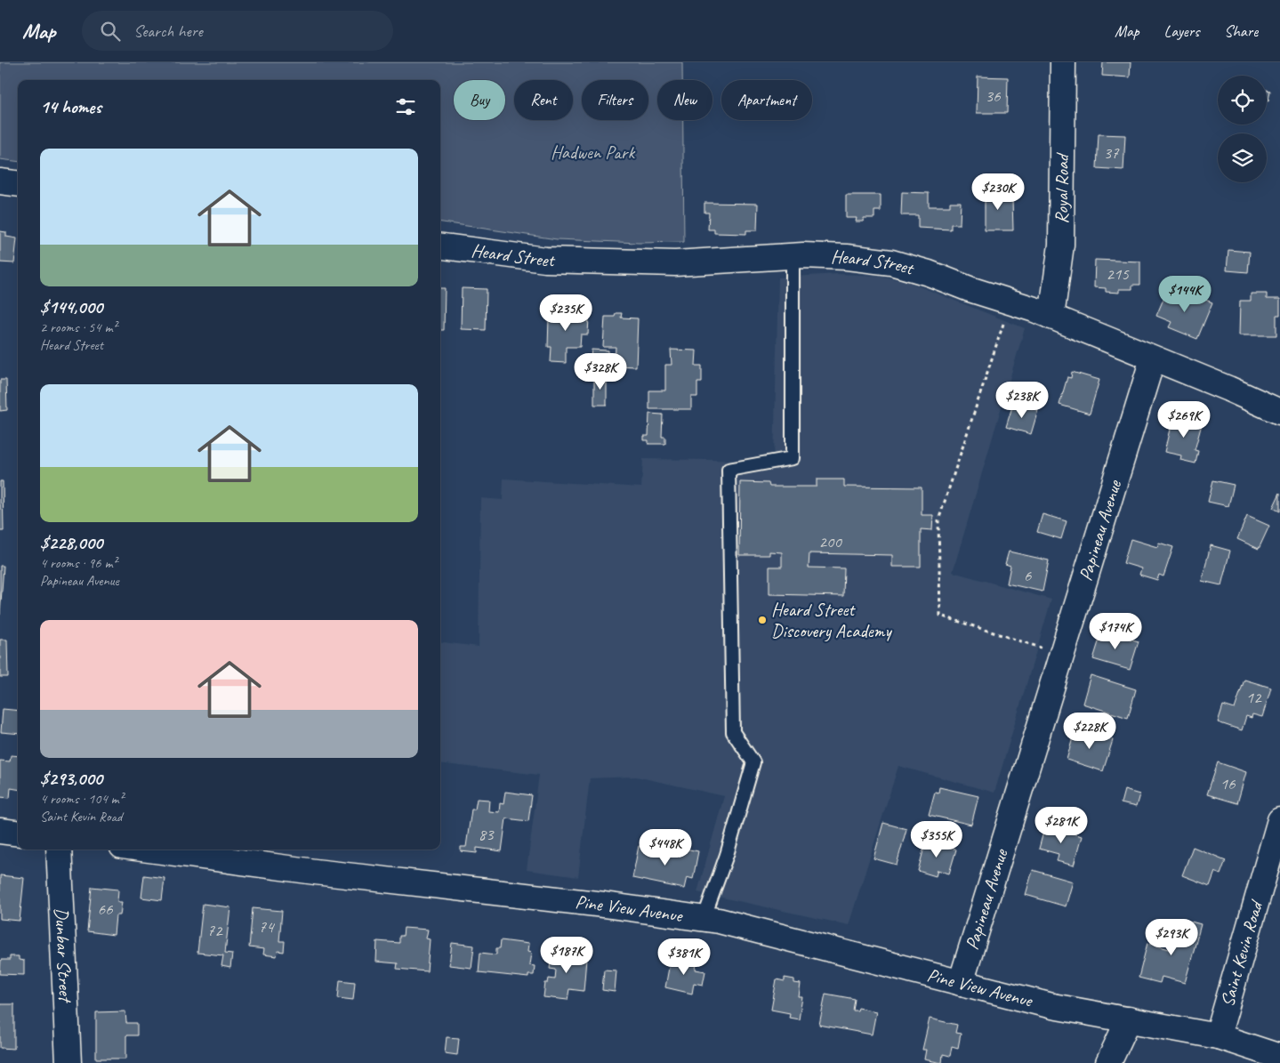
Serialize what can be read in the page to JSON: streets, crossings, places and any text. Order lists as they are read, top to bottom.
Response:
{
  "streets": {
    "street": [
      "Royal Road",
      "Heard Street",
      "Papineau Avenue",
      "Pine View Avenue",
      "Saint Kevin Road",
      "Dunbar Street"
    ]
  },
  "crossings": [
    ["Royal Road", "Heard Street"],
    ["Heard Street", "Papineau Avenue"],
    ["Papineau Avenue", "Pine View Avenue"],
    ["Pine View Avenue", "Saint Kevin Road"]
  ],
  "parks": ["Hadwen Park"],
  "places": ["Heard Street Discovery Academy"],
  "house_numbers": [
    "36",
    "37",
    "215",
    "200",
    "6",
    "12",
    "16",
    "83",
    "66",
    "74",
    "72"
  ],
  "page": {
    "header": "Map",
    "search": "Search here",
    "nav": ["Map", "Layers", "Share"],
    "chip": [
      "Buy",
      "Rent",
      "Filters",
      "New",
      "Apartment"
    ],
    "heading": "14 homes",
    "list": [
      {
        "name": "$144,000",
        "note": "2 rooms · 54 m² · Heard Street"
      },
      {
        "name": "$228,000",
        "note": "4 rooms · 96 m² · Papineau Avenue"
      },
      {
        "name": "$293,000",
        "note": "4 rooms · 104 m² · Saint Kevin Road"
      }
    ],
    "price": [
      "$230K",
      "$144K",
      "$235K",
      "$328K",
      "$238K",
      "$269K",
      "$174K",
      "$228K",
      "$281K",
      "$355K",
      "$448K",
      "$293K",
      "$187K",
      "$381K"
    ]
  }
}
